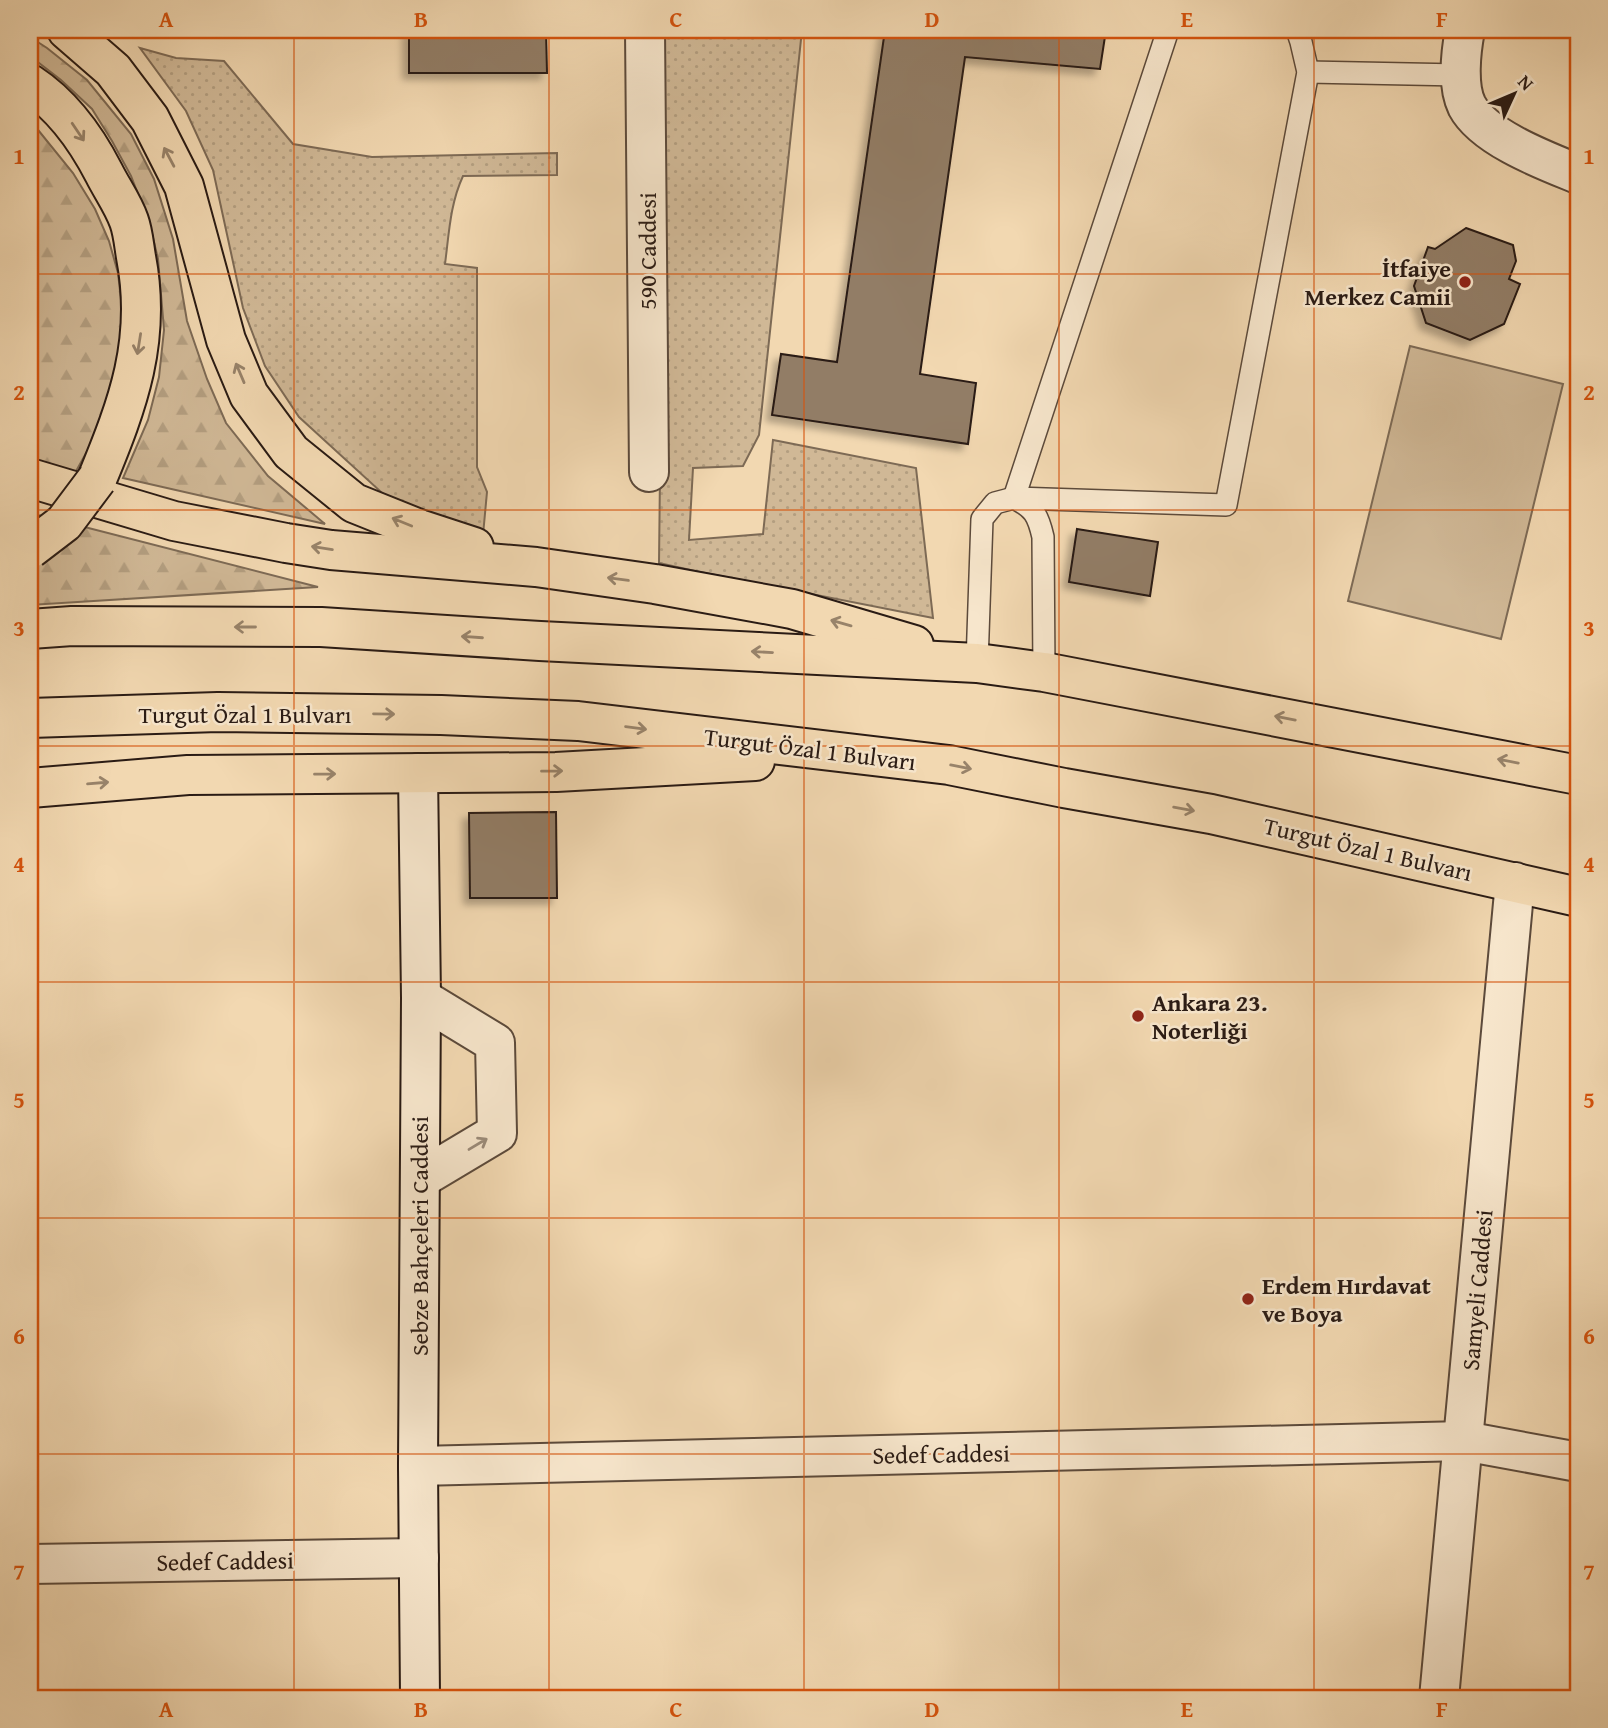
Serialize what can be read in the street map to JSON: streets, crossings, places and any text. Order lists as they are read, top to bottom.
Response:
{
  "streets": {
    "highway": ["Turgut Özal 1 Bulvarı"],
    "street": [
      "590 Caddesi",
      "Sebze Bahçeleri Caddesi",
      "Samyeli Caddesi",
      "Sedef Caddesi"
    ]
  },
  "crossings": [
    ["Turgut Özal 1 Bulvarı", "Samyeli Caddesi"],
    ["Sebze Bahçeleri Caddesi", "Sedef Caddesi"],
    ["Samyeli Caddesi", "Sedef Caddesi"]
  ],
  "places": ["İtfaiye Merkez Camii", "Ankara 23. Noterliği", "Erdem Hırdavat ve Boya"],
  "north": "top right",
  "grid": {
    "columns": [
      "A",
      "B",
      "C",
      "D",
      "E",
      "F"
    ],
    "rows": [
      "1",
      "2",
      "3",
      "4",
      "5",
      "6",
      "7"
    ]
  }
}
